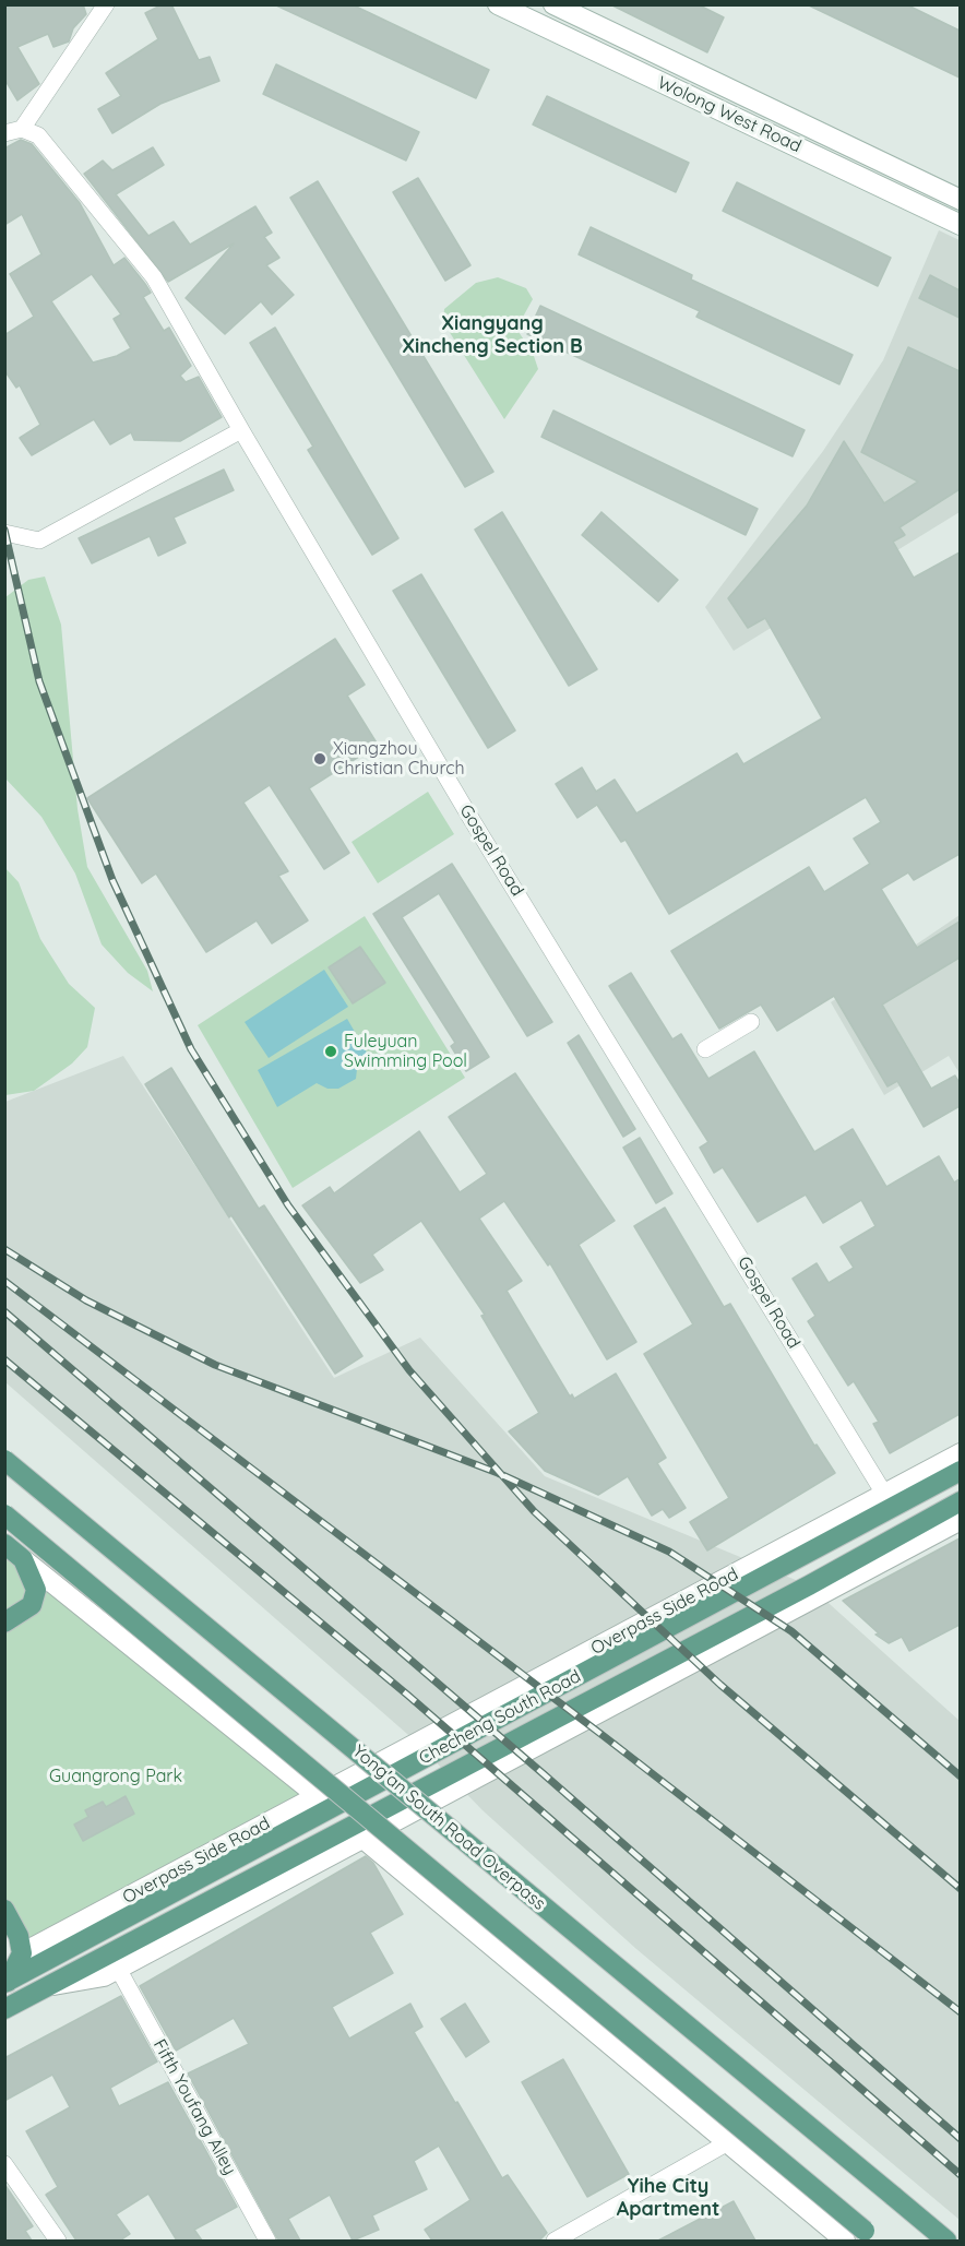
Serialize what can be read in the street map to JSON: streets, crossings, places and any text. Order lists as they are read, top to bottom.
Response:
{
  "streets": {
    "main road": ["Checheng South Road", "Yong'an South Road Overpass"],
    "street": [
      "Wolong West Road",
      "Gospel Road",
      "Overpass Side Road",
      "Fifth Youfang Alley"
    ]
  },
  "crossings": [
    ["Gospel Road", "Overpass Side Road"]
  ],
  "districts": ["Xiangyang Xincheng Section B", "Yihe City Apartment"],
  "parks": ["Guangrong Park"],
  "places": ["Xiangzhou Christian Church", "Fuleyuan Swimming Pool"]
}
